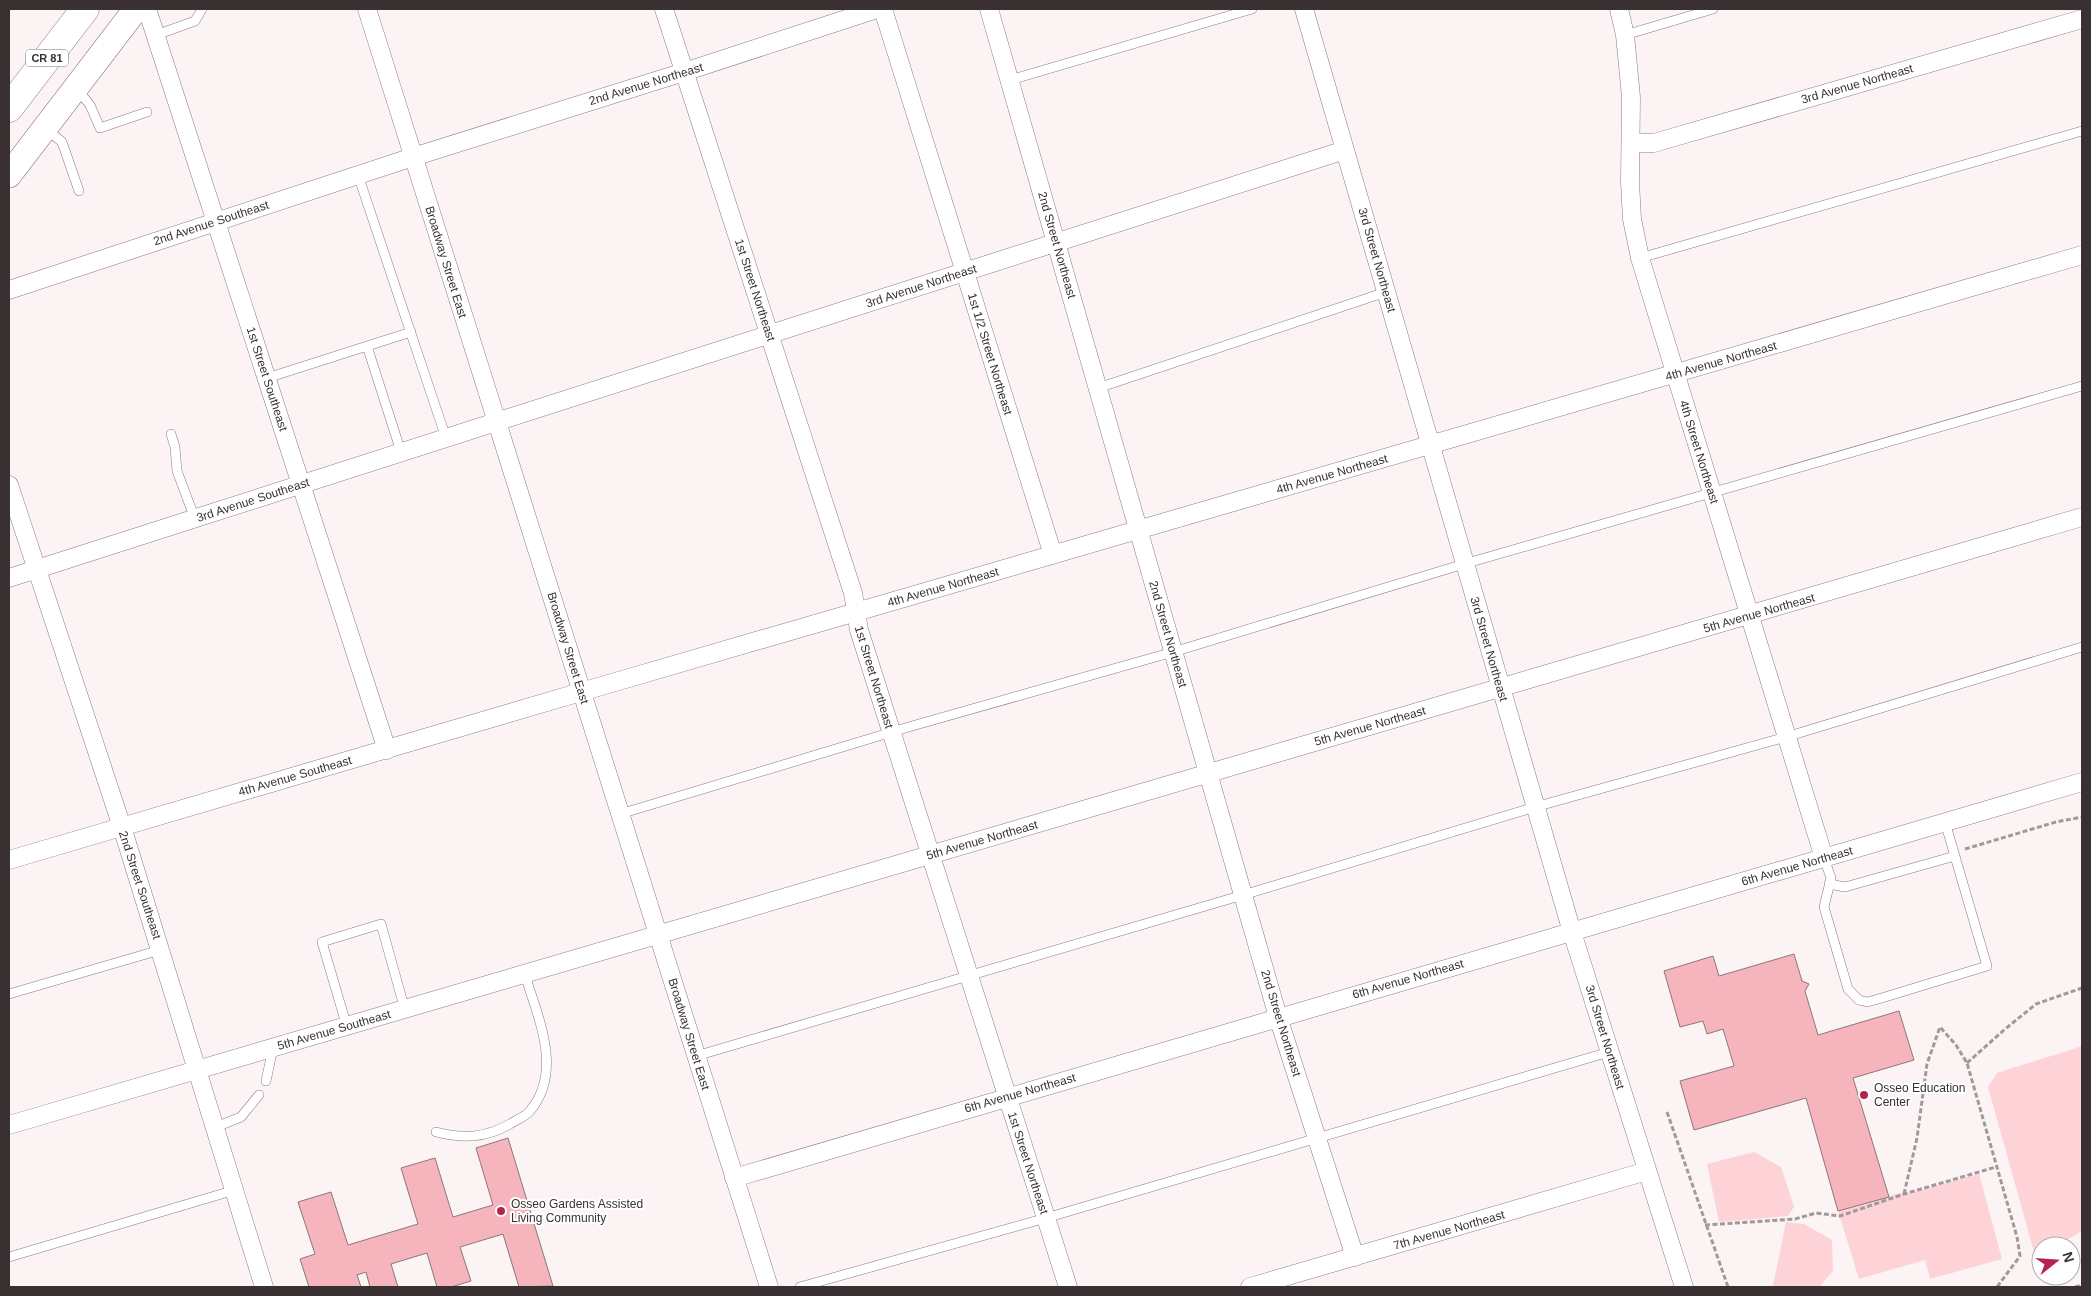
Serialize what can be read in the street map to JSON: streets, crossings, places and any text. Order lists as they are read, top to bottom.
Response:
{
  "streets": {
    "highway": ["CR 81"],
    "street": [
      "2nd Avenue Northeast",
      "3rd Avenue Northeast",
      "2nd Avenue Southeast",
      "2nd Street Northeast",
      "3rd Street Northeast",
      "Broadway Street East",
      "1st Street Northeast",
      "1st 1/2 Street Northeast",
      "4th Avenue Northeast",
      "1st Street Southeast",
      "4th Street Northeast",
      "3rd Avenue Southeast",
      "5th Avenue Northeast",
      "4th Avenue Southeast",
      "6th Avenue Northeast",
      "2nd Street Southeast",
      "5th Avenue Southeast",
      "7th Avenue Northeast"
    ]
  },
  "crossings": [
    ["2nd Avenue Northeast", "2nd Avenue Southeast"],
    ["2nd Avenue Northeast", "Broadway Street East"],
    ["2nd Avenue Northeast", "1st Street Northeast"],
    ["3rd Avenue Northeast", "2nd Street Northeast"],
    ["3rd Avenue Northeast", "3rd Street Northeast"],
    ["3rd Avenue Northeast", "Broadway Street East"],
    ["3rd Avenue Northeast", "1st Street Northeast"],
    ["3rd Avenue Northeast", "1st 1/2 Street Northeast"],
    ["3rd Avenue Northeast", "4th Street Northeast"],
    ["3rd Avenue Northeast", "3rd Avenue Southeast"],
    ["2nd Avenue Southeast", "Broadway Street East"],
    ["2nd Avenue Southeast", "1st Street Southeast"],
    ["2nd Street Northeast", "4th Avenue Northeast"],
    ["2nd Street Northeast", "5th Avenue Northeast"],
    ["2nd Street Northeast", "6th Avenue Northeast"],
    ["2nd Street Northeast", "7th Avenue Northeast"],
    ["3rd Street Northeast", "4th Avenue Northeast"],
    ["3rd Street Northeast", "5th Avenue Northeast"],
    ["3rd Street Northeast", "6th Avenue Northeast"],
    ["3rd Street Northeast", "7th Avenue Northeast"],
    ["Broadway Street East", "4th Avenue Northeast"],
    ["Broadway Street East", "3rd Avenue Southeast"],
    ["Broadway Street East", "5th Avenue Northeast"],
    ["Broadway Street East", "4th Avenue Southeast"],
    ["Broadway Street East", "6th Avenue Northeast"],
    ["Broadway Street East", "5th Avenue Southeast"],
    ["1st Street Northeast", "4th Avenue Northeast"],
    ["1st Street Northeast", "5th Avenue Northeast"],
    ["1st Street Northeast", "6th Avenue Northeast"],
    ["1st 1/2 Street Northeast", "4th Avenue Northeast"],
    ["4th Avenue Northeast", "4th Street Northeast"],
    ["4th Avenue Northeast", "4th Avenue Southeast"],
    ["1st Street Southeast", "3rd Avenue Southeast"],
    ["1st Street Southeast", "4th Avenue Southeast"],
    ["4th Street Northeast", "5th Avenue Northeast"],
    ["4th Street Northeast", "6th Avenue Northeast"],
    ["3rd Avenue Southeast", "2nd Street Southeast"],
    ["5th Avenue Northeast", "5th Avenue Southeast"],
    ["4th Avenue Southeast", "2nd Street Southeast"],
    ["2nd Street Southeast", "5th Avenue Southeast"]
  ],
  "places": ["Osseo Education Center", "Osseo Gardens Assisted Living Community"],
  "north": "right"
}
